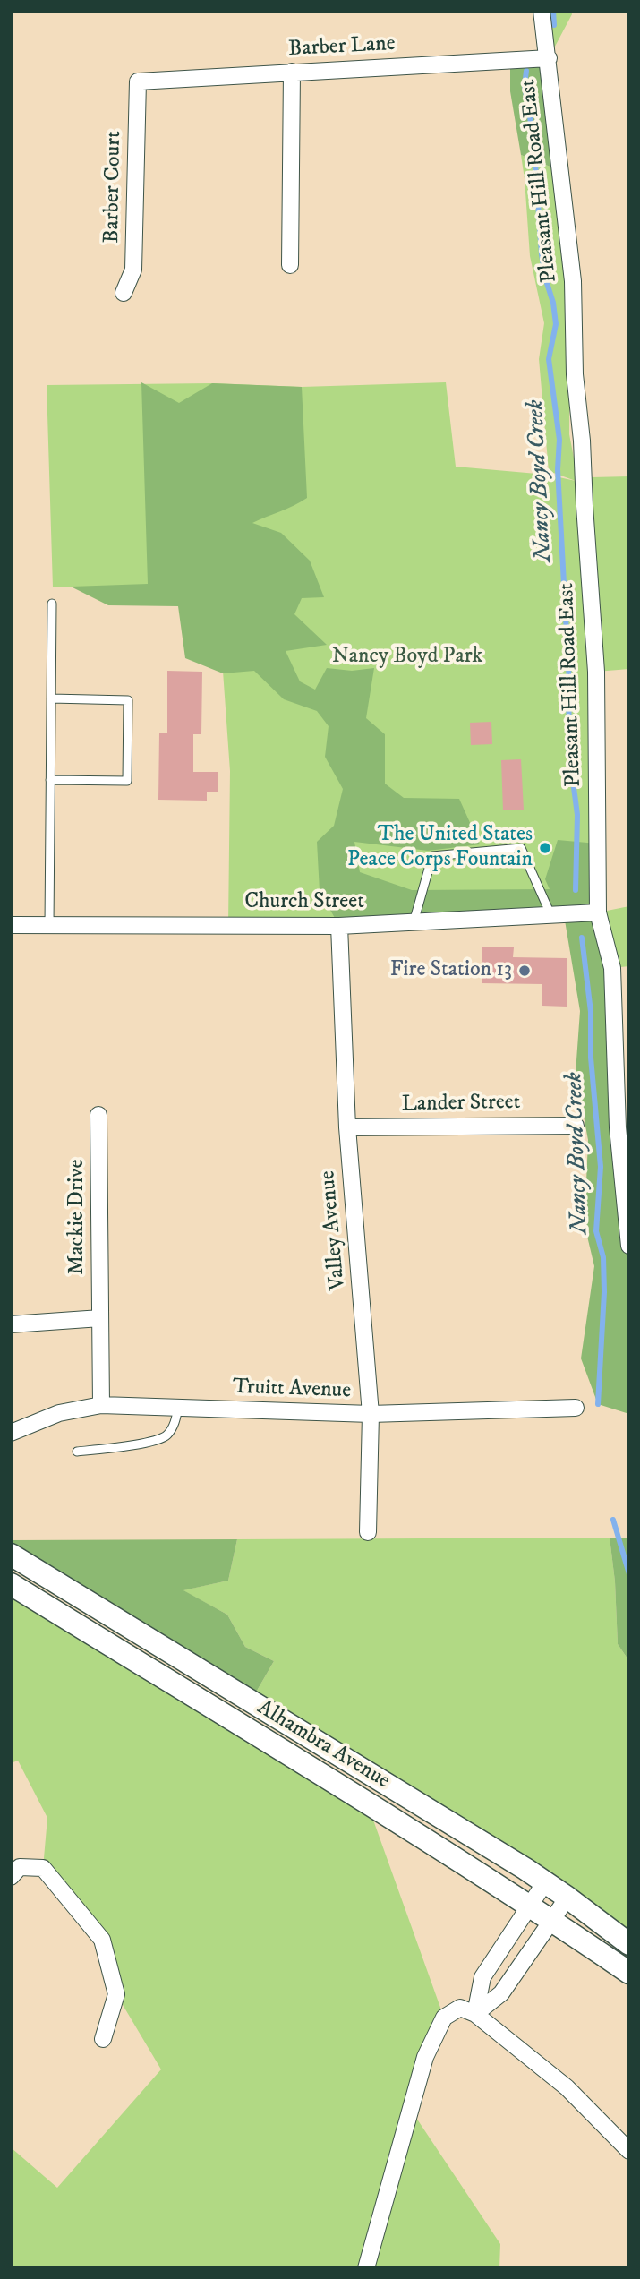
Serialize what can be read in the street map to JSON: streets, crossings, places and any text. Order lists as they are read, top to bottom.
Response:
{
  "streets": {
    "main road": ["Alhambra Avenue"],
    "street": [
      "Barber Lane",
      "Pleasant Hill Road East",
      "Barber Court",
      "Church Street",
      "Lander Street",
      "Mackie Drive",
      "Valley Avenue",
      "Truitt Avenue"
    ]
  },
  "crossings": [
    ["Barber Lane", "Pleasant Hill Road East"],
    ["Barber Lane", "Barber Court"],
    ["Pleasant Hill Road East", "Church Street"],
    ["Church Street", "Valley Avenue"],
    ["Lander Street", "Valley Avenue"],
    ["Mackie Drive", "Truitt Avenue"],
    ["Valley Avenue", "Truitt Avenue"]
  ],
  "water": ["Nancy Boyd Creek"],
  "parks": ["Nancy Boyd Park"],
  "places": ["The United States Peace Corps Fountain", "Fire Station 13"]
}
